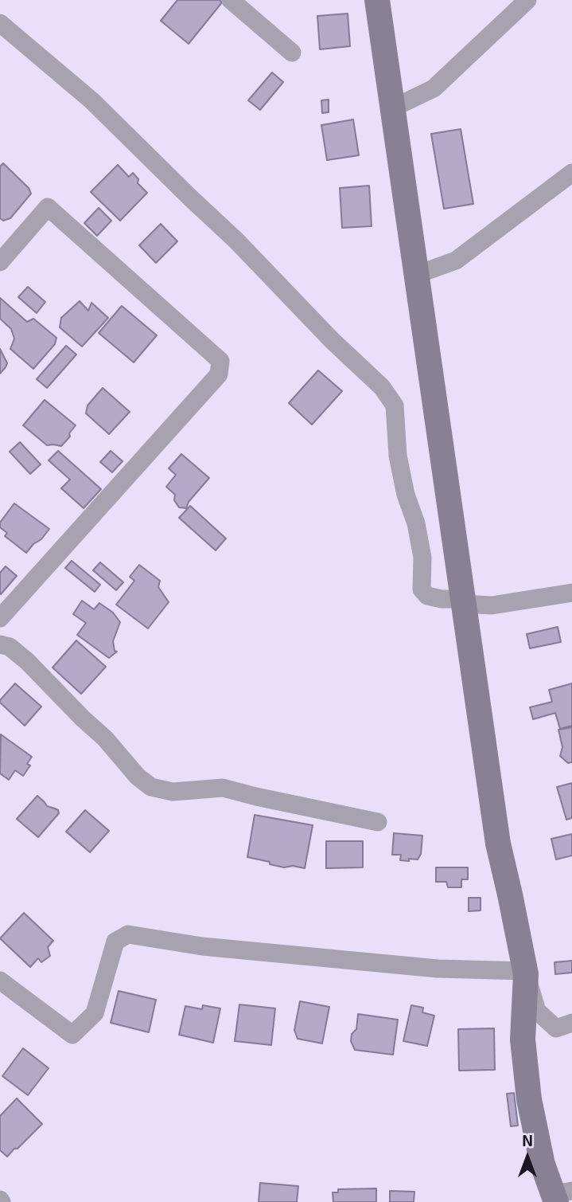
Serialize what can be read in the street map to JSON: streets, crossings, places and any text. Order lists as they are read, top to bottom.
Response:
{
  "north": "top"
}
